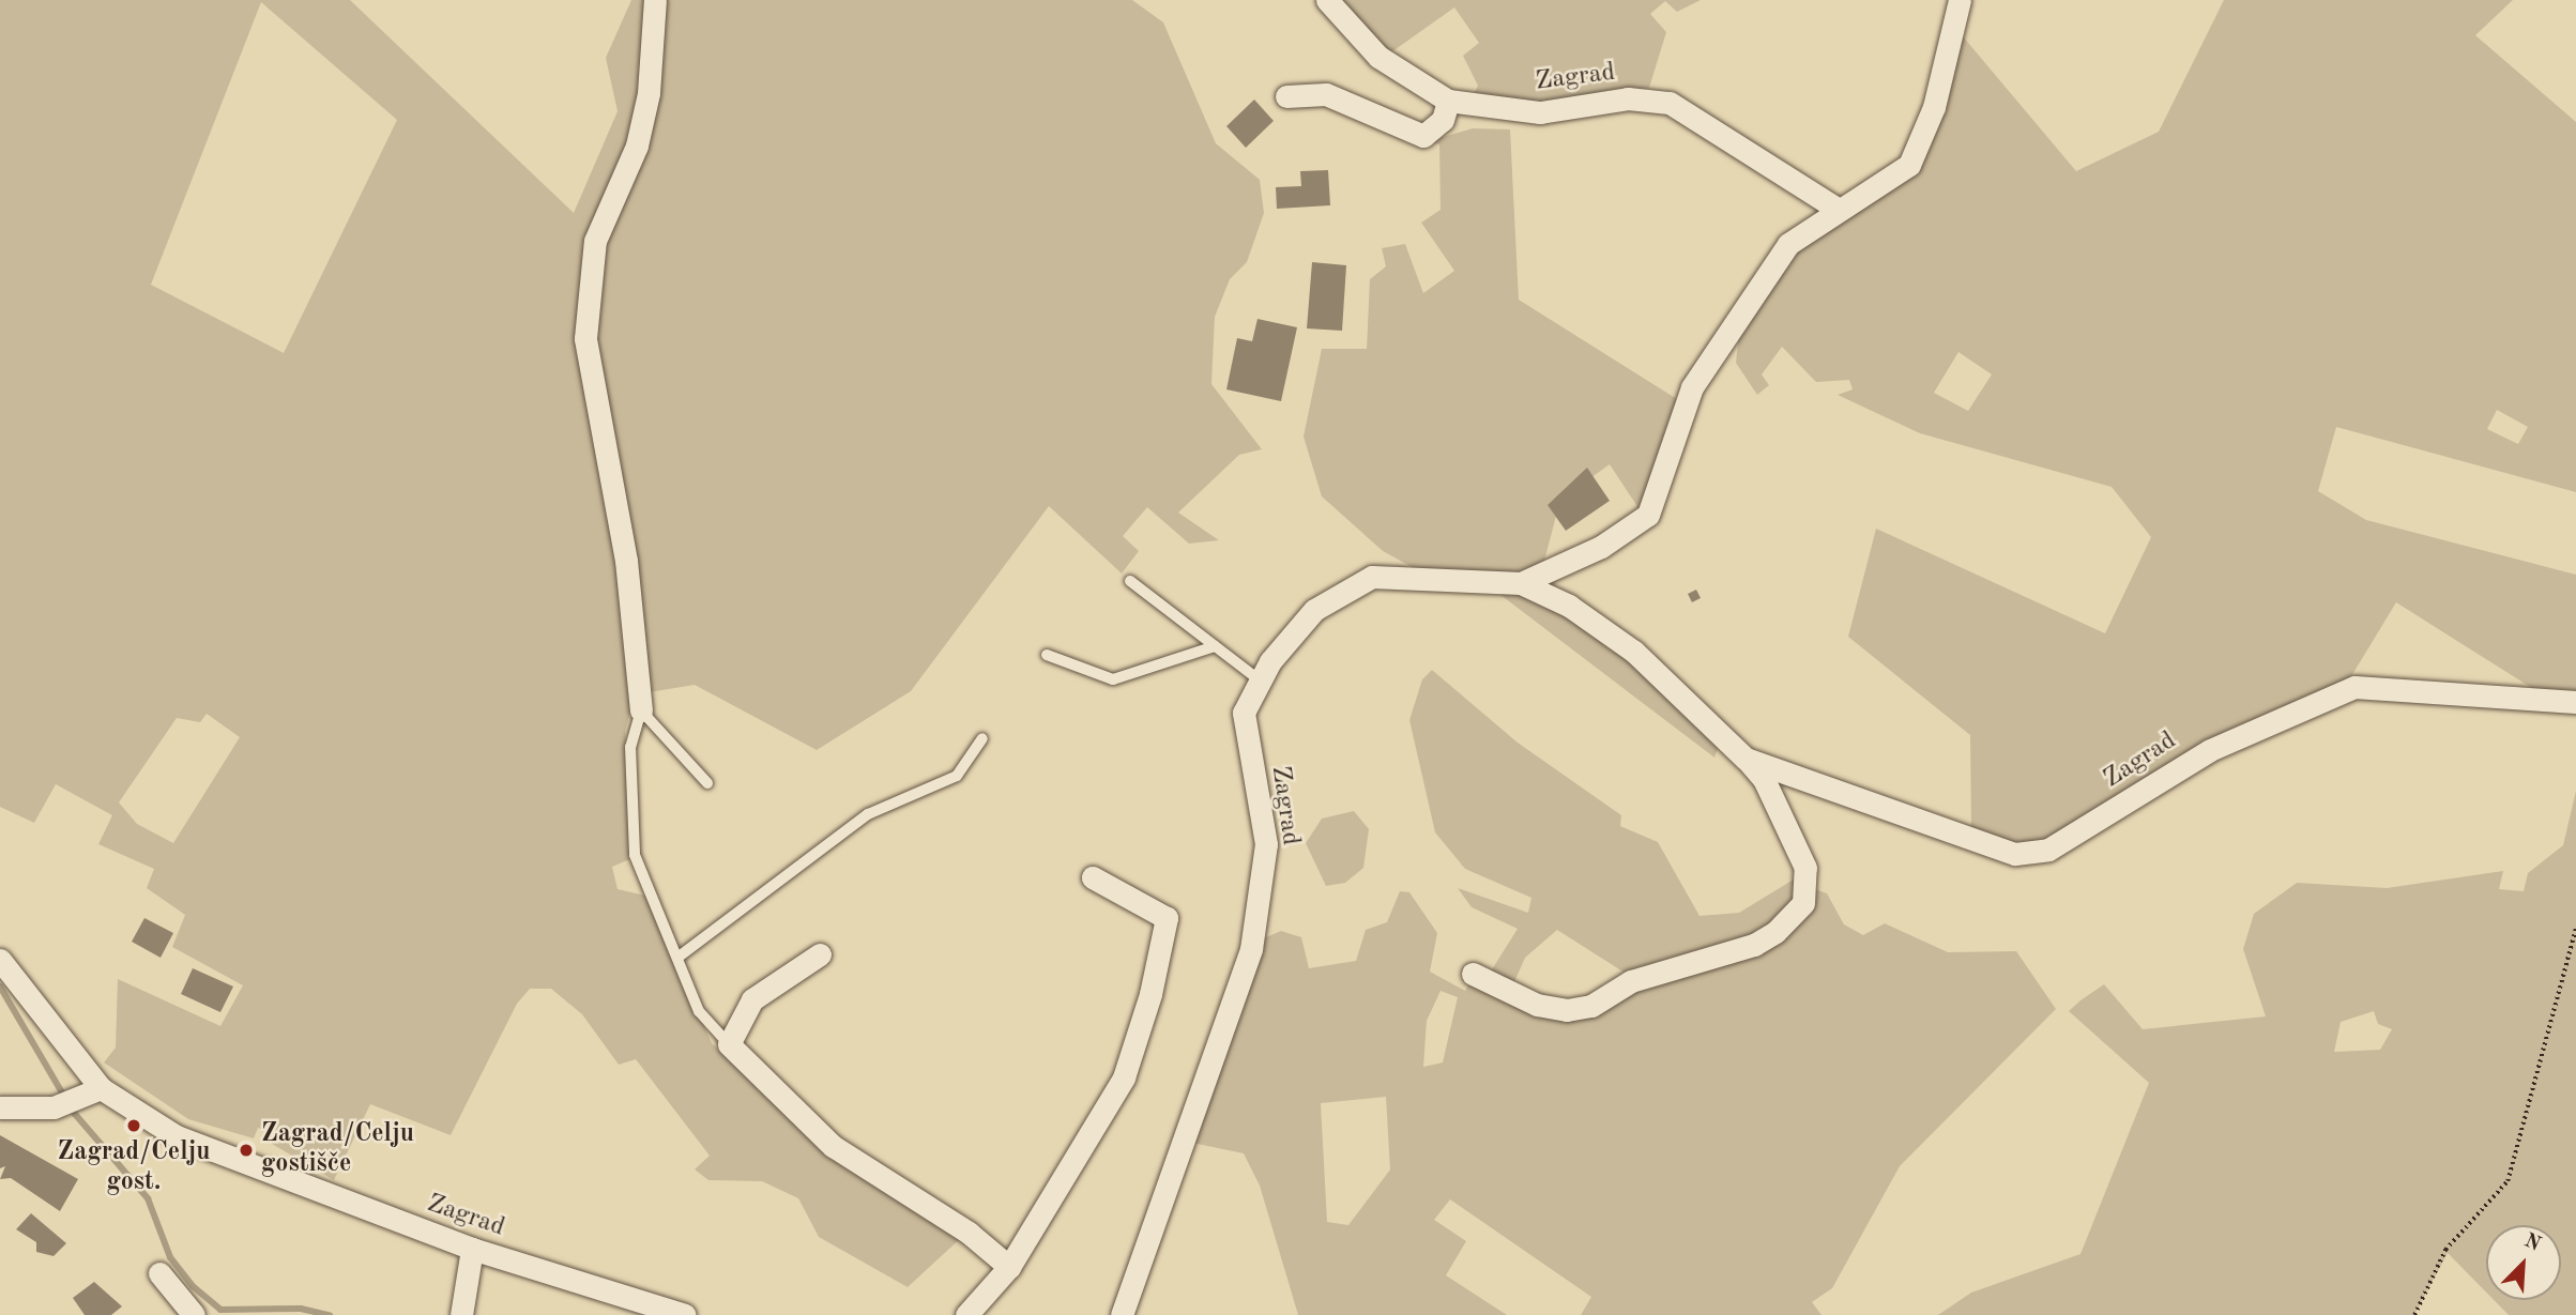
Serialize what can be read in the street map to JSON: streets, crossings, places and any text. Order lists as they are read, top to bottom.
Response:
{
  "streets": {
    "street": ["Zagrad"]
  },
  "places": ["Zagrad/Celju gost.", "Zagrad/Celju gostišče"],
  "north": "top right"
}
